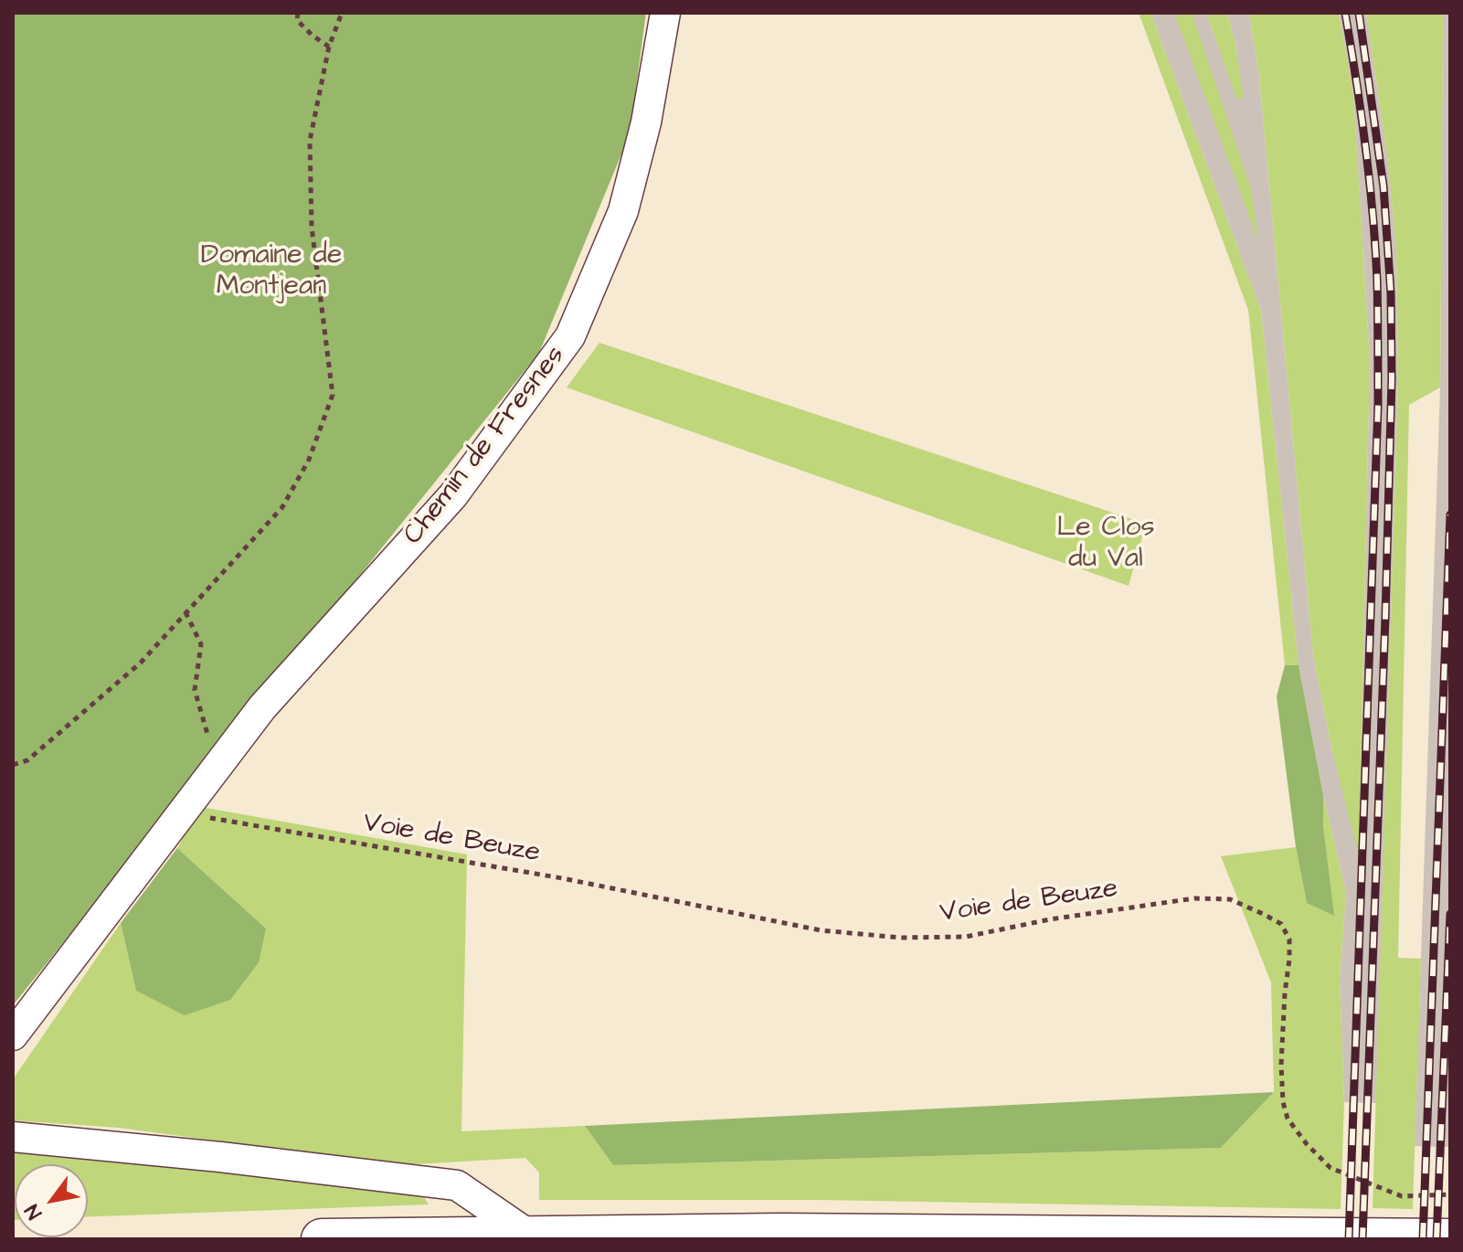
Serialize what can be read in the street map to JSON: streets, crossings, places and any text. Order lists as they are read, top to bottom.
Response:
{
  "streets": {
    "street": ["Chemin de Fresnes"],
    "path": ["Voie de Beuze"]
  },
  "crossings": [
    ["Chemin de Fresnes", "Voie de Beuze"]
  ],
  "parks": ["Domaine de Montjean", "Le Clos du Val"],
  "north": "bottom left"
}
